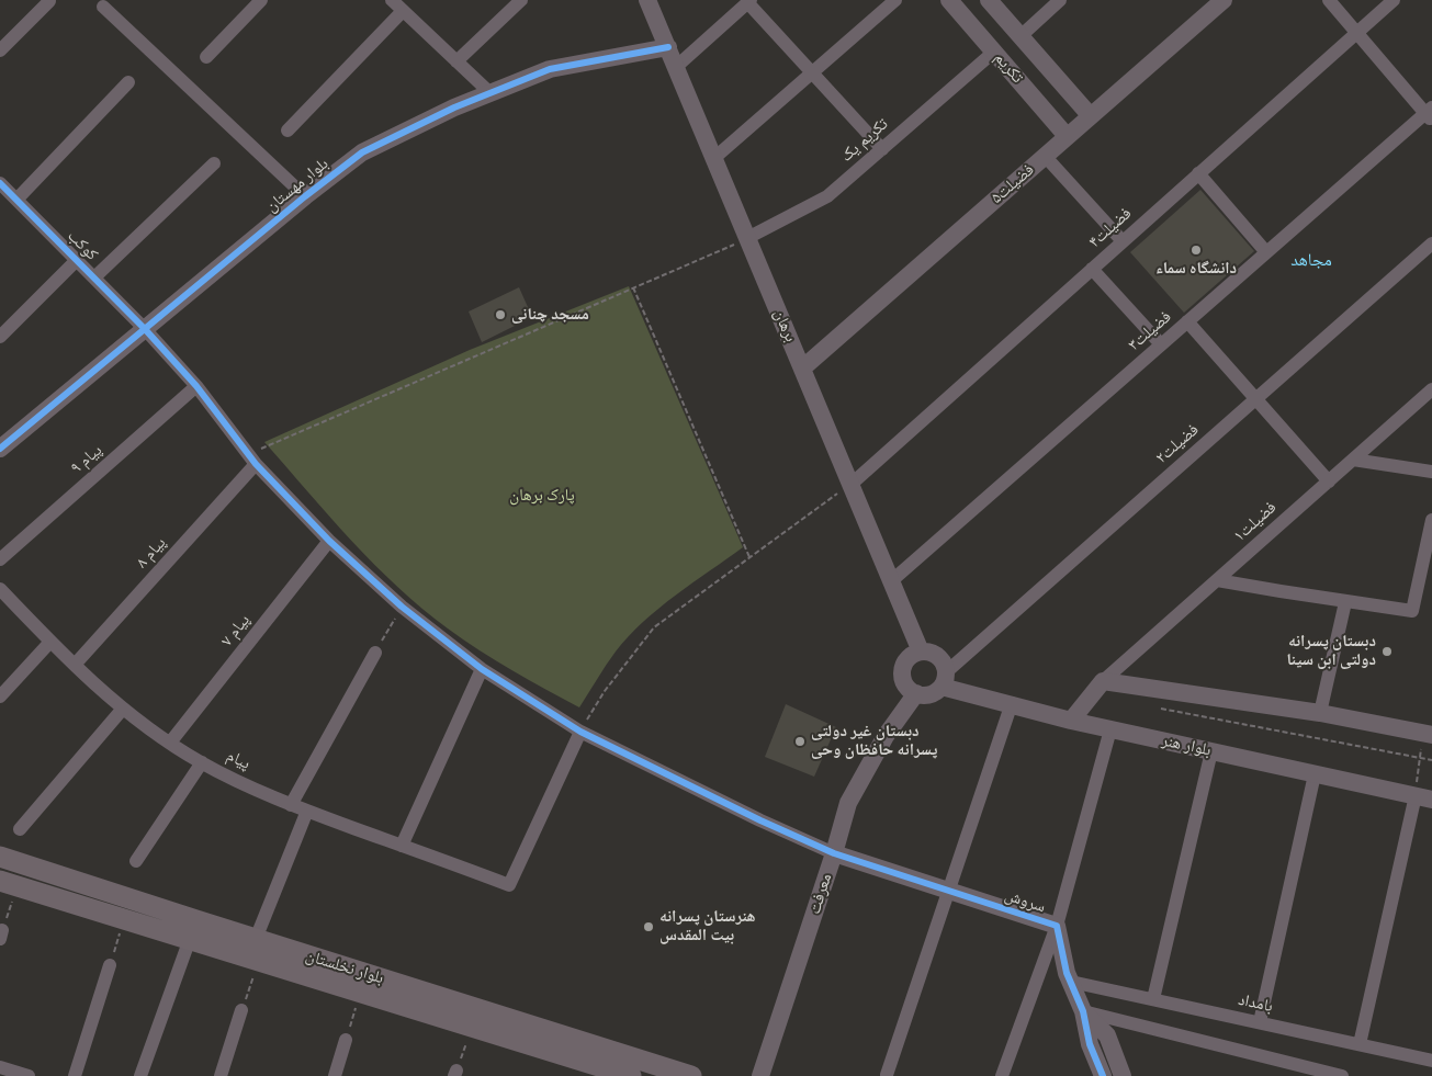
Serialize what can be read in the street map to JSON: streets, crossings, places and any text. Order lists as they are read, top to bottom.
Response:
{
  "streets": {
    "main road": ["بلوار نخلستان"],
    "street": [
      "تکریم",
      "تکریم یک",
      "فضیلت۵",
      "بلوار مهستان",
      "فضیلت۴",
      "کوکب",
      "برهان",
      "فضیلت۳",
      "فضیلت۲",
      "پیام ۹",
      "فضیلت۱",
      "پیام ۸",
      "پیام ۷",
      "بلوار هنر",
      "پیام",
      "معرفت",
      "سروش",
      "بامداد"
    ]
  },
  "crossings": [
    ["تکریم", "تکریم یک"],
    ["تکریم", "فضیلت۵"],
    ["تکریم یک", "برهان"],
    ["فضیلت۵", "برهان"],
    ["بلوار مهستان", "کوکب"],
    ["بلوار مهستان", "برهان"],
    ["فضیلت۴", "برهان"],
    ["کوکب", "پیام ۹"],
    ["کوکب", "پیام ۸"],
    ["کوکب", "پیام ۷"],
    ["کوکب", "پیام"],
    ["کوکب", "معرفت"],
    ["کوکب", "سروش"],
    ["برهان", "فضیلت۳"],
    ["برهان", "فضیلت۲"],
    ["برهان", "بلوار هنر"],
    ["برهان", "معرفت"],
    ["فضیلت۲", "بلوار هنر"],
    ["فضیلت۲", "معرفت"],
    ["پیام ۸", "پیام"],
    ["پیام ۷", "پیام"],
    ["بلوار هنر", "معرفت"],
    ["معرفت", "سروش"],
    ["سروش", "بامداد"]
  ],
  "districts": ["مجاهد"],
  "parks": ["پارک برهان"],
  "places": [
    "دانشگاه سماء",
    "مسجد چنانی",
    "دبستان پسرانه دولتی ابن سینا",
    "دبستان غیر دولتی پسرانه حافظان وحی",
    "هنرستان پسرانه بیت المقدس"
  ]
}
